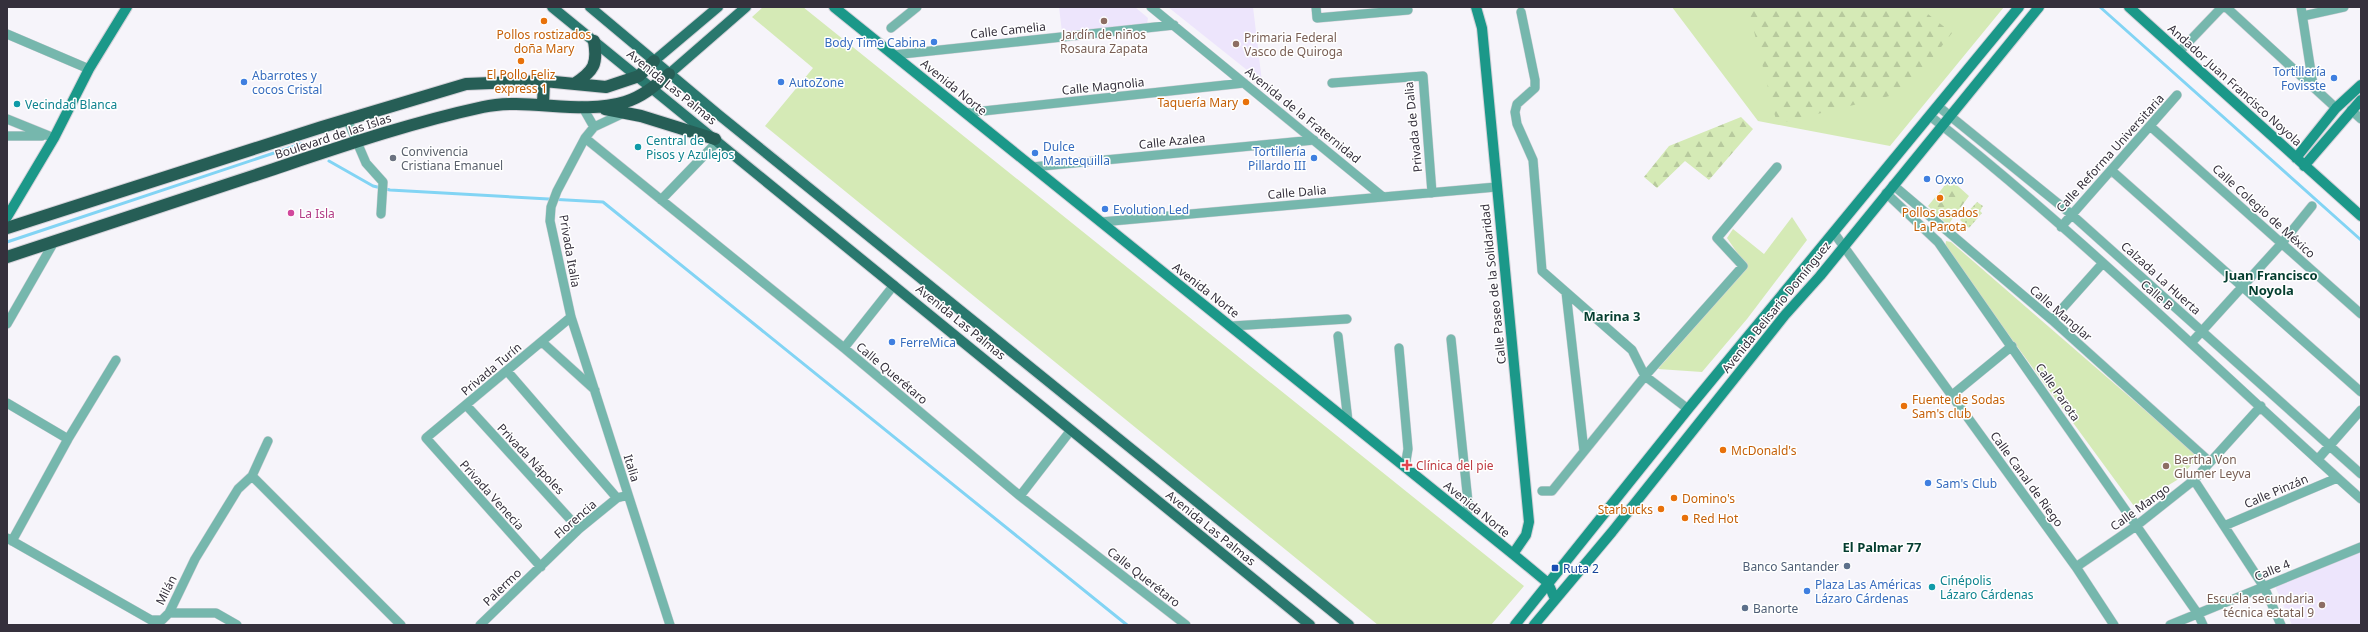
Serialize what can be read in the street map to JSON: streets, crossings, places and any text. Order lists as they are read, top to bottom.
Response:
{
  "streets": {
    "highway": ["Boulevard de las Islas"],
    "main road": ["Avenida Las Palmas"],
    "street": [
      "Calle Camelia",
      "Andador Juan Francisco Noyola",
      "Calle Magnolia",
      "Avenida Norte",
      "Avenida de la Fraternidad",
      "Privada de Dalia",
      "Calle Azalea",
      "Calle Reforma Universitaria",
      "Calle Dalia",
      "Calle Colegio de México",
      "Privada Italia",
      "Calzada La Huerta",
      "Calle Paseo de la Solidaridad",
      "Calle B",
      "Avenida Belisario Domínguez",
      "Calle Manglar",
      "Privada Turín",
      "Calle Querétaro",
      "Calle Parota",
      "Privada Nápoles",
      "Italia",
      "Calle Canal de Riego",
      "Calle Pinzán",
      "Privada Venecia",
      "Calle Mango",
      "Florencia",
      "Calle 4",
      "Palermo",
      "Milán"
    ]
  },
  "crossings": [
    ["Calle Camelia", "Avenida Norte"],
    ["Calle Camelia", "Avenida de la Fraternidad"],
    ["Calle Magnolia", "Avenida Norte"],
    ["Calle Magnolia", "Avenida de la Fraternidad"],
    ["Avenida Las Palmas", "Boulevard de las Islas"],
    ["Avenida Norte", "Calle Azalea"],
    ["Avenida Norte", "Calle Dalia"],
    ["Avenida Norte", "Calle Paseo de la Solidaridad"],
    ["Avenida Norte", "Avenida Belisario Domínguez"],
    ["Avenida de la Fraternidad", "Calle Azalea"],
    ["Avenida de la Fraternidad", "Calle Dalia"],
    ["Privada de Dalia", "Calle Dalia"],
    ["Calle Reforma Universitaria", "Calle Colegio de México"],
    ["Calle Reforma Universitaria", "Calzada La Huerta"],
    ["Calle Reforma Universitaria", "Calle B"],
    ["Calle Dalia", "Calle Paseo de la Solidaridad"],
    ["Privada Italia", "Privada Turín"],
    ["Privada Italia", "Calle Querétaro"],
    ["Privada Italia", "Italia"],
    ["Calzada La Huerta", "Avenida Belisario Domínguez"],
    ["Calle B", "Avenida Belisario Domínguez"],
    ["Calle B", "Calle Pinzán"],
    ["Calle B", "Calle Mango"],
    ["Avenida Belisario Domínguez", "Calle Manglar"],
    ["Avenida Belisario Domínguez", "Calle Parota"],
    ["Avenida Belisario Domínguez", "Calle Canal de Riego"],
    ["Calle Manglar", "Calle Mango"],
    ["Privada Turín", "Privada Nápoles"],
    ["Privada Turín", "Italia"],
    ["Privada Turín", "Privada Venecia"],
    ["Calle Parota", "Calle Mango"],
    ["Calle Parota", "Calle 4"],
    ["Privada Nápoles", "Florencia"],
    ["Italia", "Florencia"],
    ["Calle Canal de Riego", "Calle Mango"],
    ["Privada Venecia", "Florencia"],
    ["Privada Venecia", "Palermo"],
    ["Florencia", "Palermo"]
  ],
  "districts": ["Juan Francisco Noyola", "Marina 3", "El Palmar 77"],
  "places": {
    "other": [
      "Pollos rostizados doña Mary",
      "Jardín de niños Rosaura Zapata",
      "Body Time Cabina",
      "Primaria Federal Vasco de Quiroga",
      "El Pollo Feliz express 1",
      "Tortillería Fovisste",
      "Abarrotes y cocos Cristal",
      "AutoZone",
      "Taquería Mary",
      "Vecindad Blanca",
      "Central de Pisos y Azulejos",
      "Dulce Mantequilla",
      "Convivencia Cristiana Emanuel",
      "Tortillería Pillardo III",
      "Oxxo",
      "Pollos asados La Parota",
      "Evolution Led",
      "La Isla",
      "FerreMica",
      "Fuente de Sodas Sam's club",
      "McDonald's",
      "Bertha Von Glumer Leyva",
      "Sam's Club",
      "Domino's",
      "Starbucks",
      "Red Hot",
      "Banco Santander",
      "Cinépolis Lázaro Cárdenas",
      "Plaza Las Américas Lázaro Cárdenas",
      "Escuela secundaria técnica estatal 9",
      "Banorte"
    ],
    "health": ["Clínica del pie"],
    "transit": ["Ruta 2"]
  }
}
